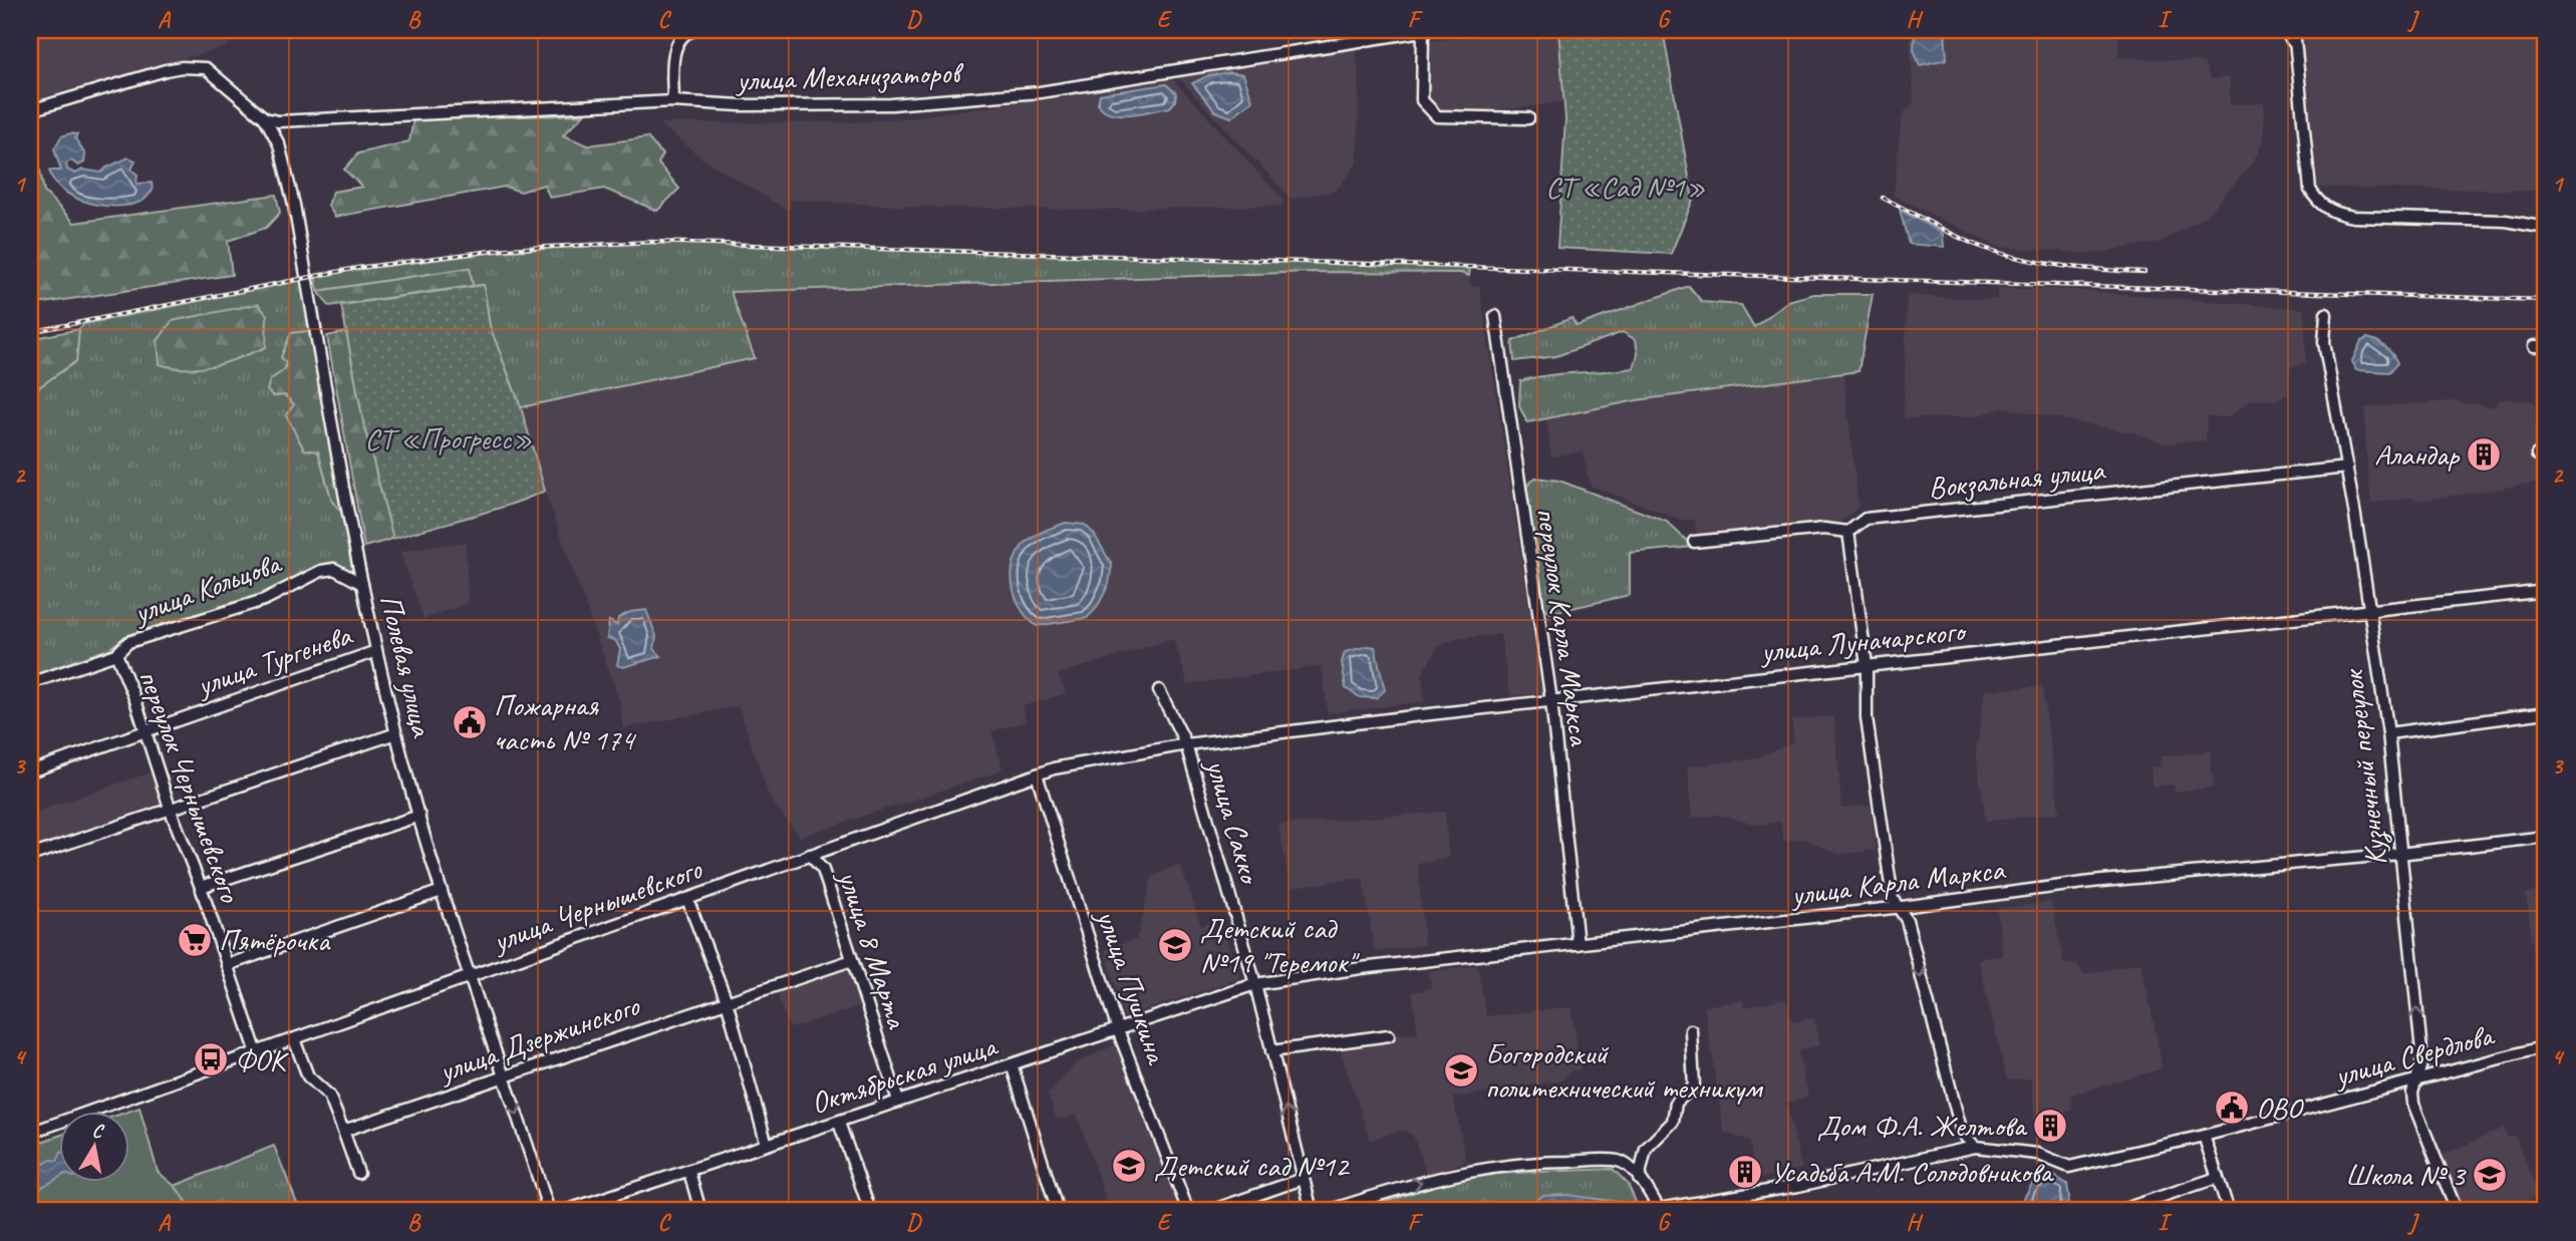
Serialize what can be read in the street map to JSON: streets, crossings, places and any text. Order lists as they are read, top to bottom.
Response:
{
  "streets": {
    "street": [
      "улица Механизаторов",
      "Вокзальная улица",
      "улица Кольцова",
      "переулок Карла Маркса",
      "улица Луначарского",
      "улица Тургенева",
      "Полевая улица",
      "Кузнечный переулок",
      "переулок Чернышевского",
      "улица Сакко",
      "улица Карла Маркса",
      "улица Чернышевского",
      "улица 8 Марта",
      "улица Пушкина",
      "улица Дзержинского",
      "улица Свердлова",
      "Октябрьская улица"
    ]
  },
  "crossings": [
    ["улица Механизаторов", "Полевая улица"],
    ["Вокзальная улица", "Кузнечный переулок"],
    ["улица Кольцова", "Полевая улица"],
    ["улица Кольцова", "переулок Чернышевского"],
    ["переулок Карла Маркса", "улица Луначарского"],
    ["переулок Карла Маркса", "улица Карла Маркса"],
    ["улица Луначарского", "Кузнечный переулок"],
    ["улица Луначарского", "улица Сакко"],
    ["улица Луначарского", "улица Чернышевского"],
    ["улица Тургенева", "Полевая улица"],
    ["улица Тургенева", "переулок Чернышевского"],
    ["Полевая улица", "улица Чернышевского"],
    ["Полевая улица", "улица Дзержинского"],
    ["Кузнечный переулок", "улица Карла Маркса"],
    ["Кузнечный переулок", "улица Свердлова"],
    ["переулок Чернышевского", "улица Чернышевского"],
    ["улица Сакко", "улица Карла Маркса"],
    ["улица Сакко", "улица Чернышевского"],
    ["улица Сакко", "Октябрьская улица"],
    ["улица Карла Маркса", "Октябрьская улица"],
    ["улица Чернышевского", "улица 8 Марта"],
    ["улица Чернышевского", "улица Пушкина"],
    ["улица 8 Марта", "улица Дзержинского"],
    ["улица 8 Марта", "Октябрьская улица"],
    ["улица Пушкина", "Октябрьская улица"]
  ],
  "parks": ["СТ «Сад №1»", "СТ «Прогресс»"],
  "places": {
    "building": ["Аландар", "Дом Ф.А. Желтова", "Усадьба А.М. Солодовникова"],
    "public building": ["Пожарная часть № 174", "ОВО"],
    "supermarket": ["Пятёрочка"],
    "school or university": [
      "Детский сад №19 \"Теремок\"",
      "Богородский политехнический техникум",
      "Детский сад №12",
      "Школа № 3"
    ],
    "bus stop": ["ФОК"]
  },
  "north": "top",
  "grid": {
    "columns": [
      "A",
      "B",
      "C",
      "D",
      "E",
      "F",
      "G",
      "H",
      "I",
      "J"
    ],
    "rows": [
      "1",
      "2",
      "3",
      "4"
    ]
  }
}
